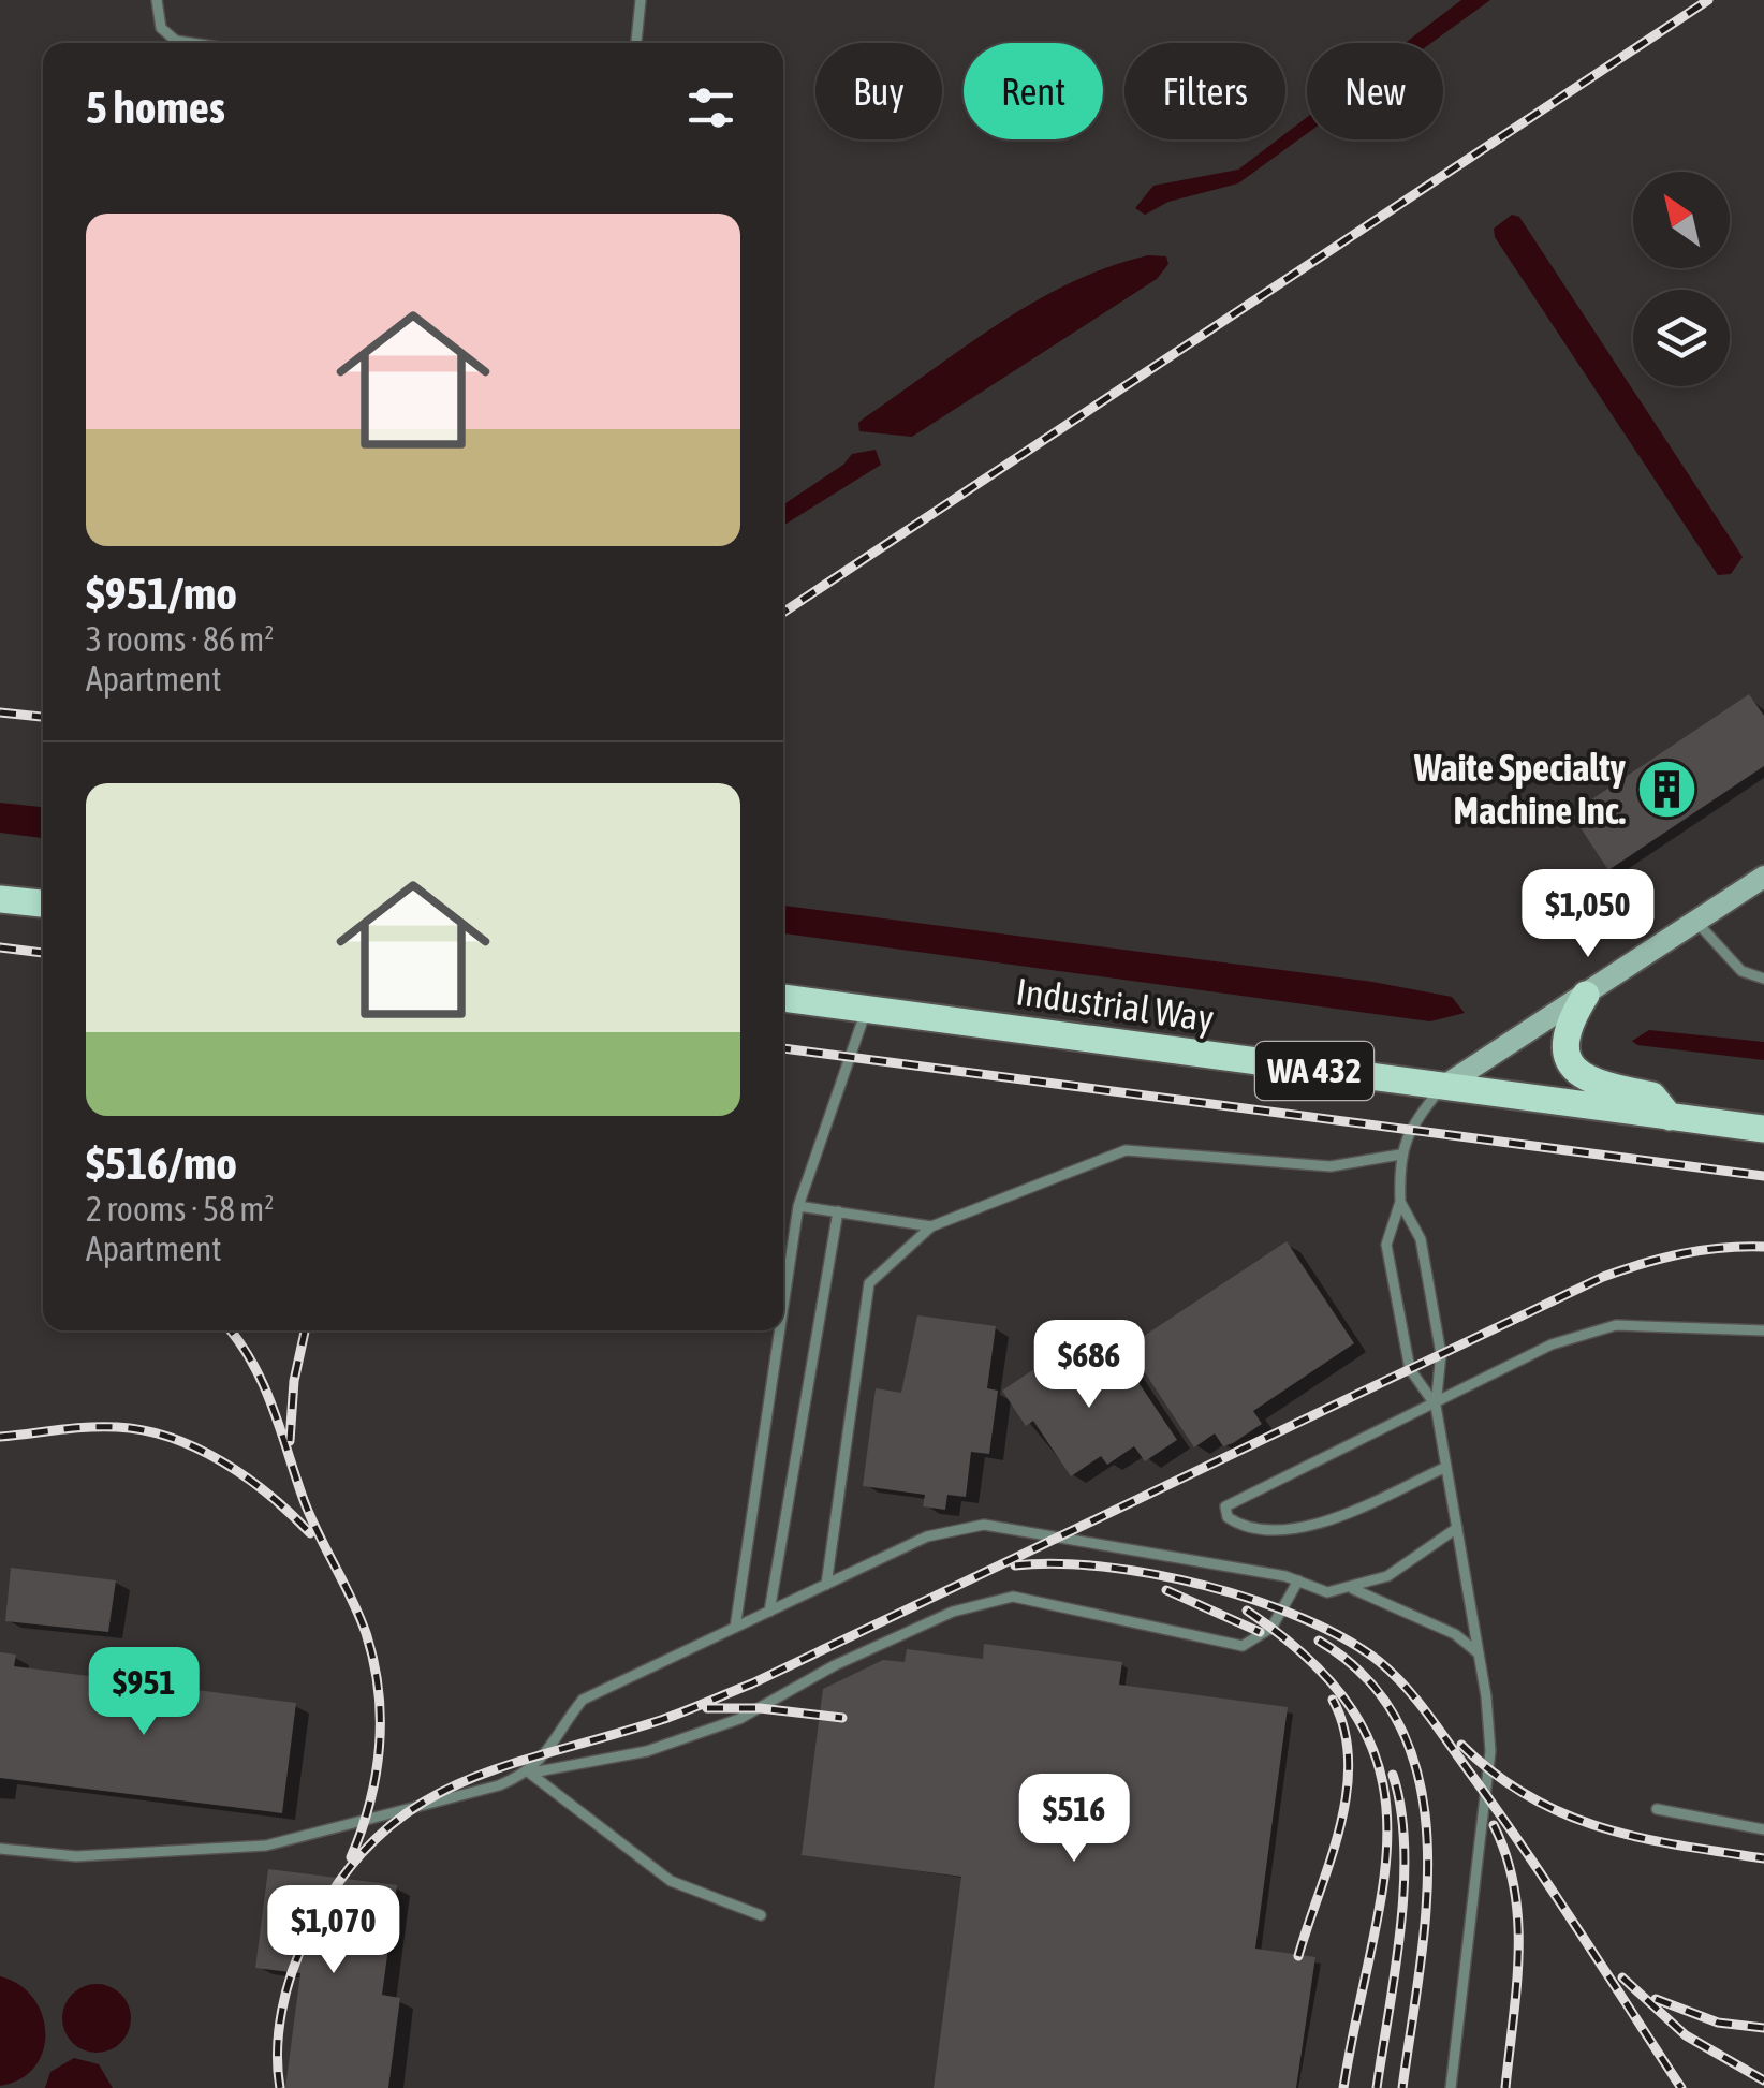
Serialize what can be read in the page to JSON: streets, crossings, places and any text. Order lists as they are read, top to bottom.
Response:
{
  "streets": {
    "main road": ["Industrial Way", "WA 432"]
  },
  "places": {
    "building": ["Waite Specialty Machine Inc."]
  },
  "north": "top left",
  "page": {
    "chip": [
      "Buy",
      "Rent",
      "Filters",
      "New"
    ],
    "heading": "5 homes",
    "list": [
      {
        "name": "$951/mo",
        "note": "3 rooms · 86 m² · Apartment"
      },
      {
        "name": "$516/mo",
        "note": "2 rooms · 58 m² · Apartment"
      }
    ],
    "price": [
      "$1,050",
      "$686",
      "$951",
      "$516",
      "$1,070"
    ]
  }
}
